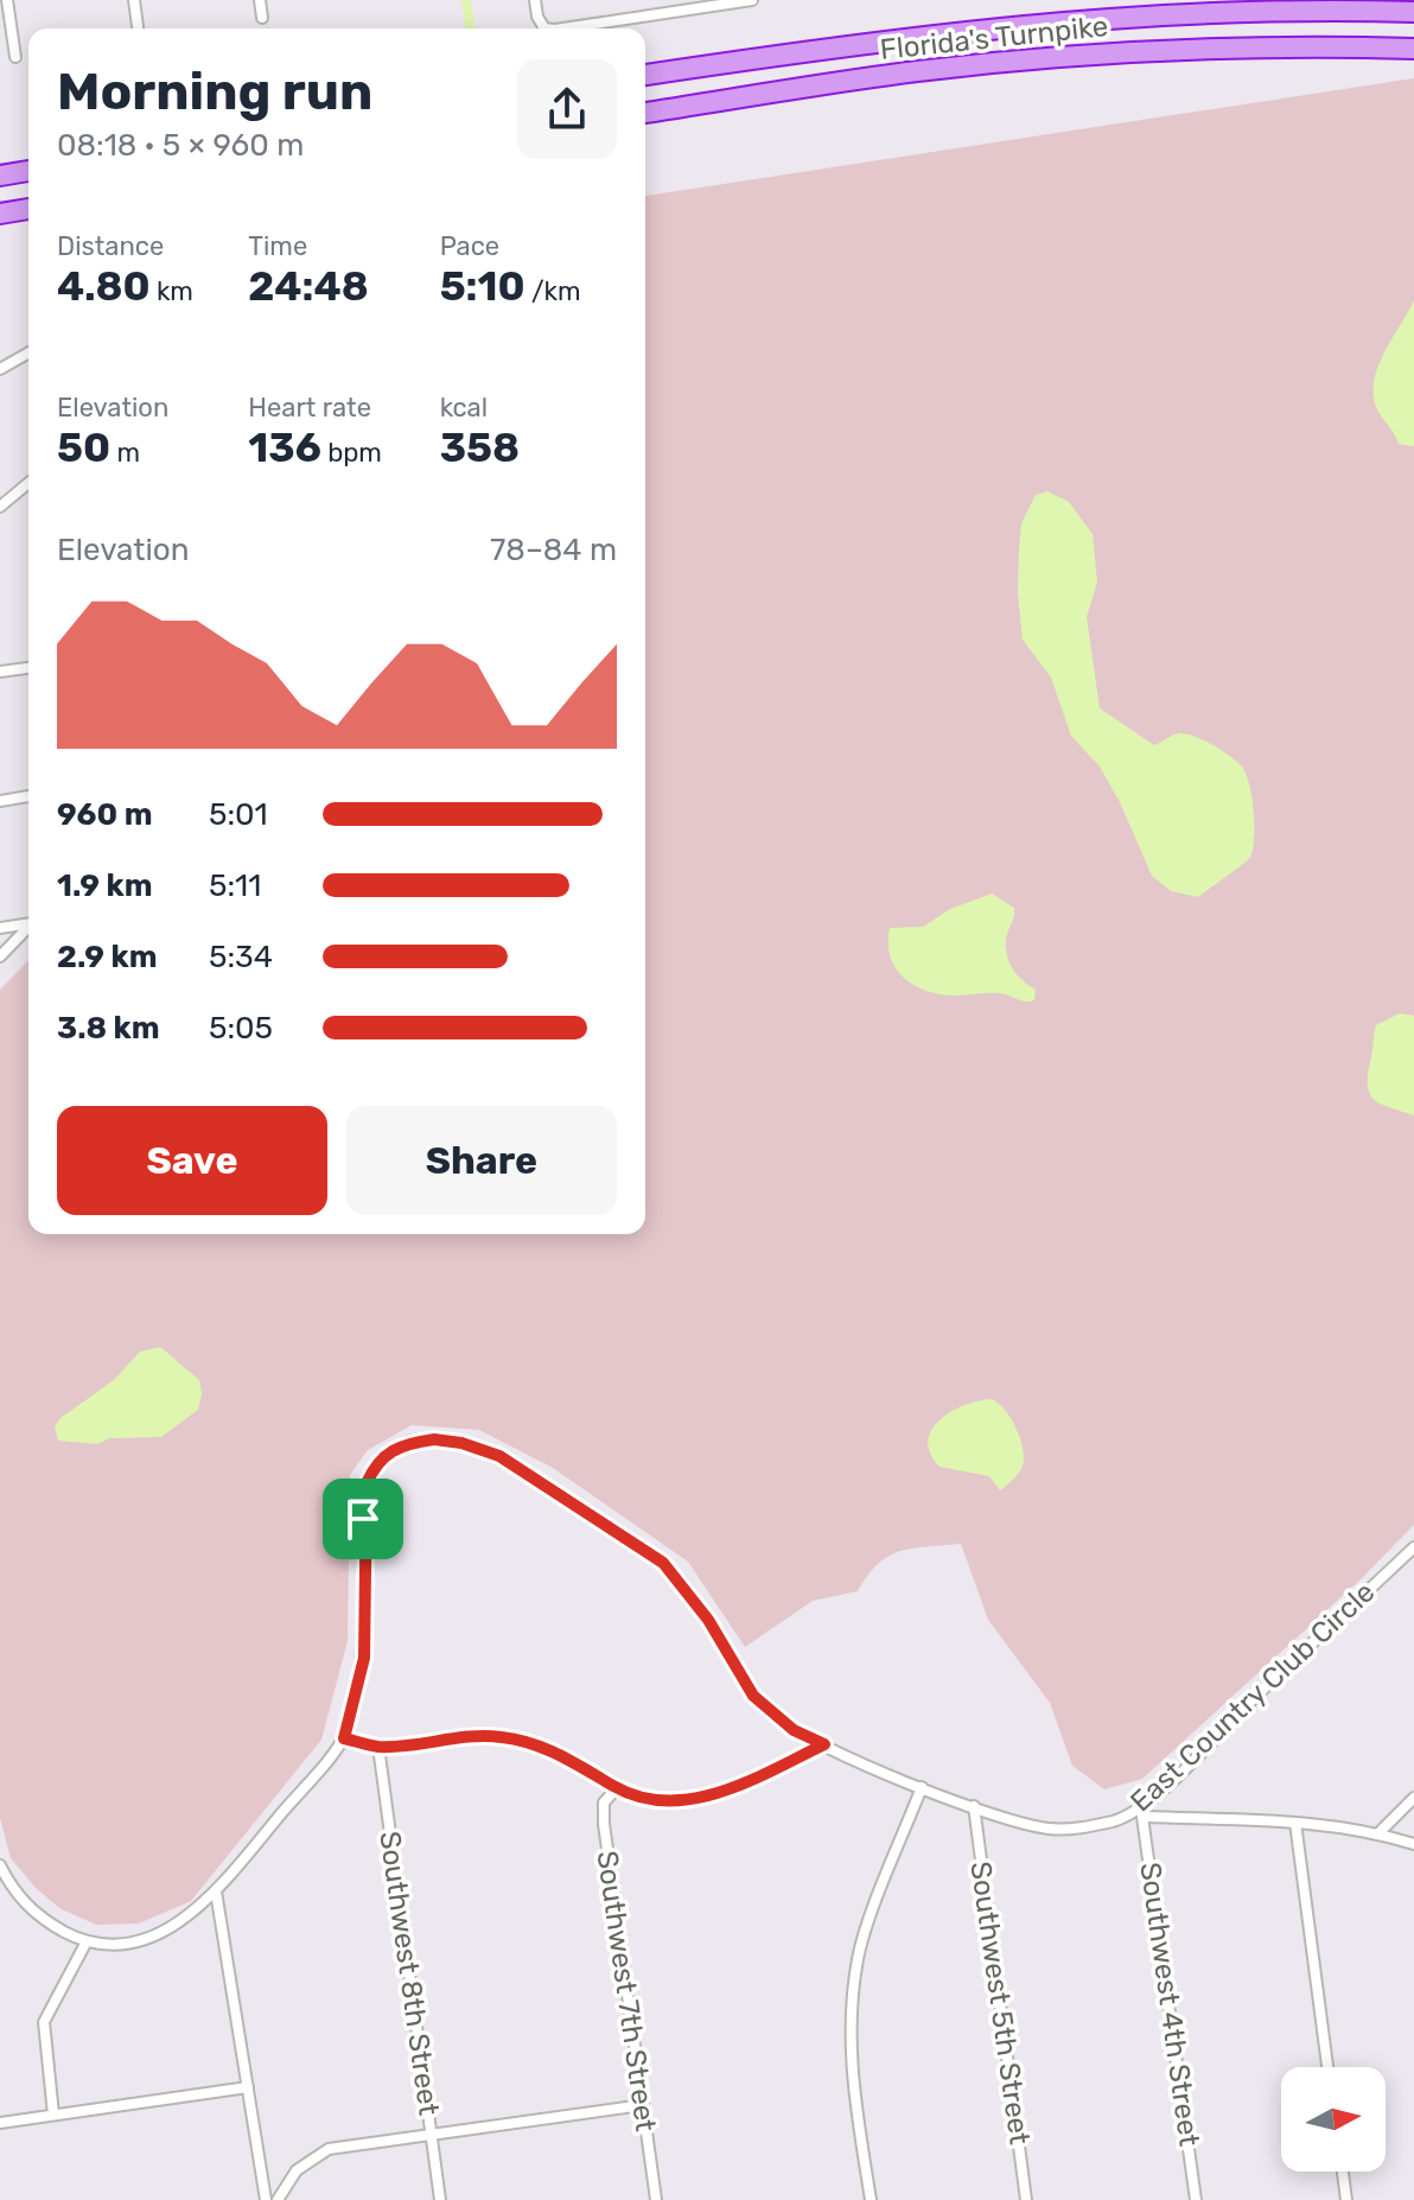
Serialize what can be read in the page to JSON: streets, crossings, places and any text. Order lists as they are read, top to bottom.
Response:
{
  "streets": {
    "highway": ["Florida's Turnpike"],
    "street": [
      "East Country Club Circle",
      "Southwest 8th Street",
      "Southwest 7th Street",
      "Southwest 5th Street",
      "Southwest 4th Street"
    ]
  },
  "crossings": [
    ["East Country Club Circle", "Southwest 5th Street"],
    ["East Country Club Circle", "Southwest 4th Street"]
  ],
  "north": "right",
  "page": {
    "heading": ["Morning run", "08:18 · 5 × 960 m"],
    "stats": [
      ["Distance", "4.80 km"],
      ["Time", "24:48"],
      ["Pace", "5:10 /km"],
      ["Elevation", "50 m"],
      ["Heart rate", "136 bpm"],
      ["kcal", "358"]
    ],
    "chart": ["Elevation", "78–84 m"],
    "list": [
      {
        "name": "960 m",
        "note": "5:01"
      },
      {
        "name": "1.9 km",
        "note": "5:11"
      },
      {
        "name": "2.9 km",
        "note": "5:34"
      },
      {
        "name": "3.8 km",
        "note": "5:05"
      }
    ],
    "buttons": ["Save", "Share"]
  }
}
